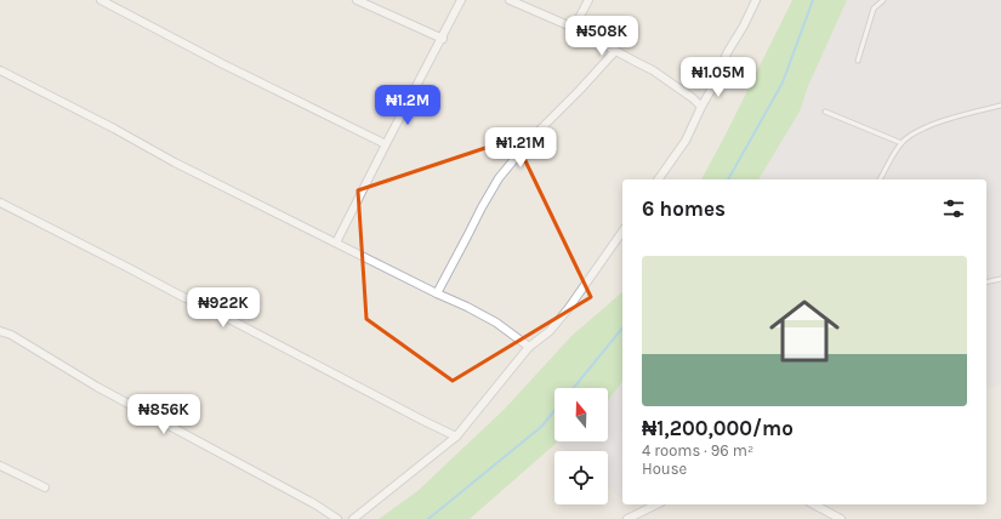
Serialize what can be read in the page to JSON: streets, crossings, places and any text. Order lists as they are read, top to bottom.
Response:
{
  "north": "top",
  "page": {
    "price": [
      "₦508K",
      "₦1.05M",
      "₦1.2M",
      "₦1.21M",
      "₦922K",
      "₦856K"
    ],
    "heading": "6 homes",
    "list": [
      {
        "name": "₦1,200,000/mo",
        "note": "4 rooms · 96 m² · House"
      }
    ]
  }
}
